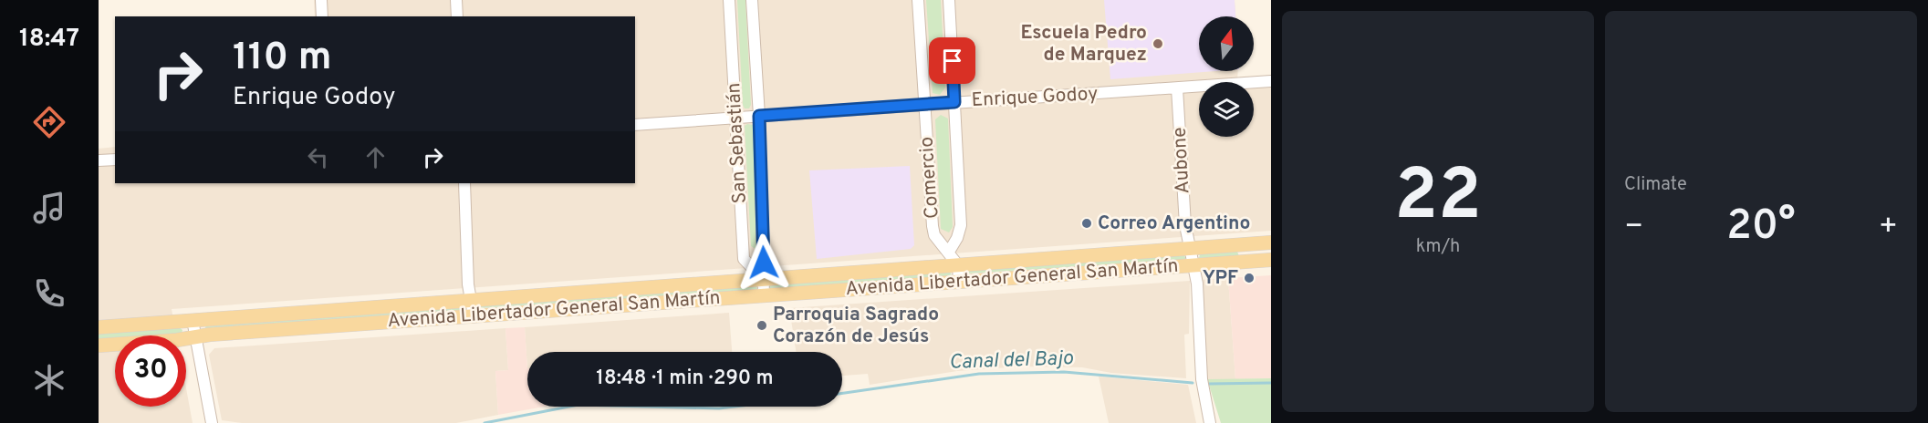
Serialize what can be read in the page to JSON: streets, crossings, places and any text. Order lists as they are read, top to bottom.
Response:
{
  "streets": {
    "main road": ["Avenida Libertador General San Martín"],
    "street": [
      "Enrique Godoy",
      "San Sebastián",
      "Aubone",
      "Comercio"
    ]
  },
  "crossings": [
    ["Enrique Godoy", "San Sebastián"],
    ["Enrique Godoy", "Aubone"],
    ["Enrique Godoy", "Comercio"],
    ["San Sebastián", "Avenida Libertador General San Martín"],
    ["Aubone", "Avenida Libertador General San Martín"],
    ["Comercio", "Avenida Libertador General San Martín"]
  ],
  "water": ["Canal del Bajo"],
  "places": [
    "Escuela Pedro de Marquez",
    "Correo Argentino",
    "YPF",
    "Parroquia Sagrado Corazón de Jesús"
  ],
  "north": "top",
  "page": {
    "tabs": "18:47",
    "tile": [
      ["22", "km/h"],
      "Climate"
    ],
    "turn": ["110 m", "Enrique Godoy"],
    "heat": ["−", "20°", "+"],
    "limit": "30",
    "trip": "18:48 · 1 min · 290 m"
  }
}
